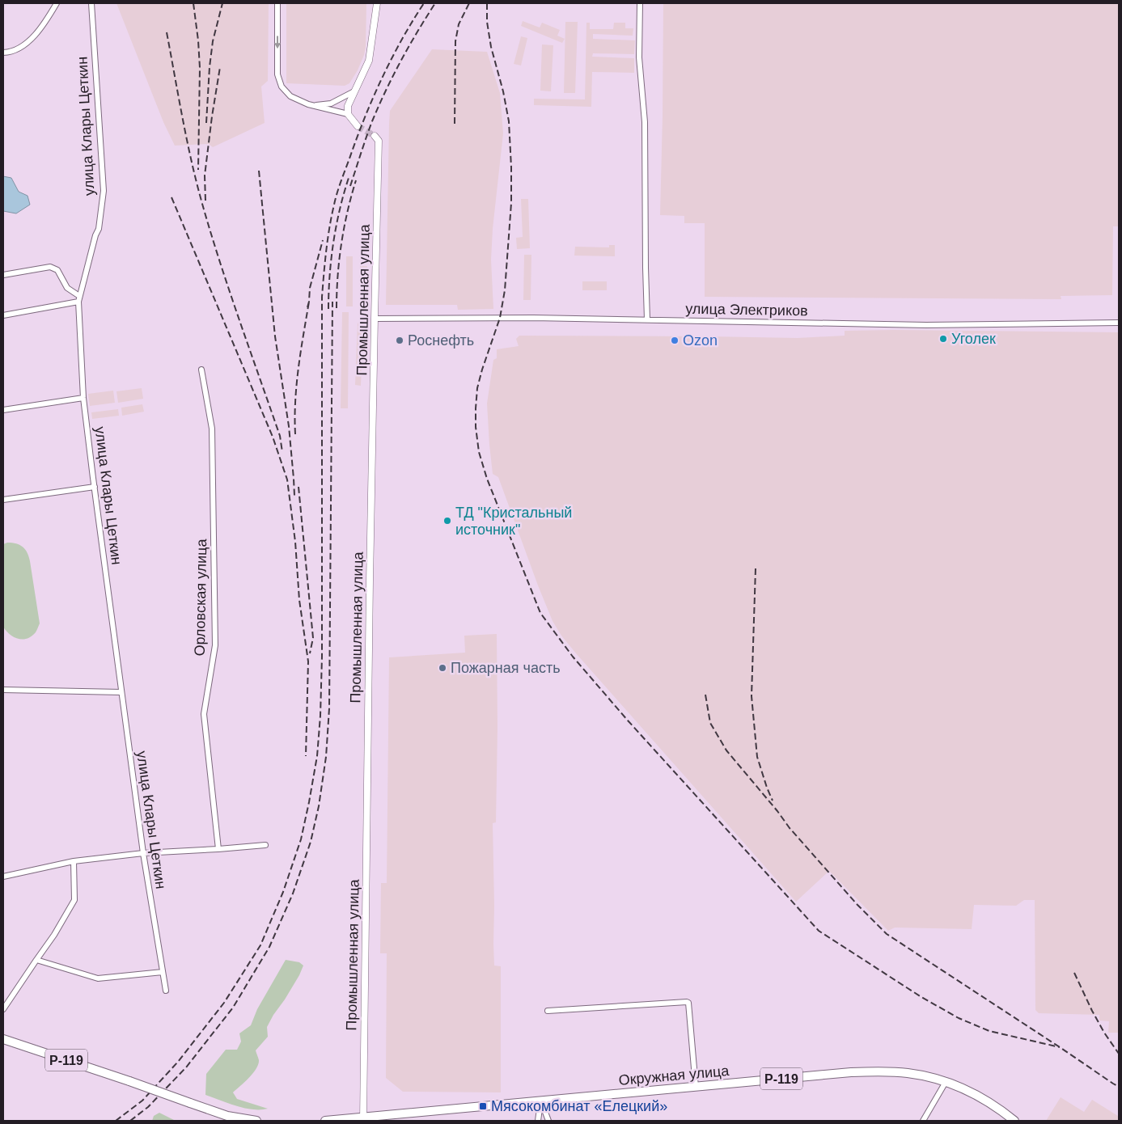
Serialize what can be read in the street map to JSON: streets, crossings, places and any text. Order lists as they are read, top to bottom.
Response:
{
  "streets": {
    "highway": ["Р-119", "Окружная улица"],
    "street": [
      "улица Клары Цеткин",
      "Промышленная улица",
      "улица Электриков",
      "Орловская улица"
    ]
  },
  "crossings": [
    ["Промышленная улица", "улица Электриков"],
    ["Промышленная улица", "Окружная улица"]
  ],
  "places": {
    "other": [
      "Уголек",
      "Роснефть",
      "Ozon",
      "ТД \"Кристальный источник\"",
      "Пожарная часть"
    ],
    "transit": ["Мясокомбинат «Елецкий»"]
  }
}
